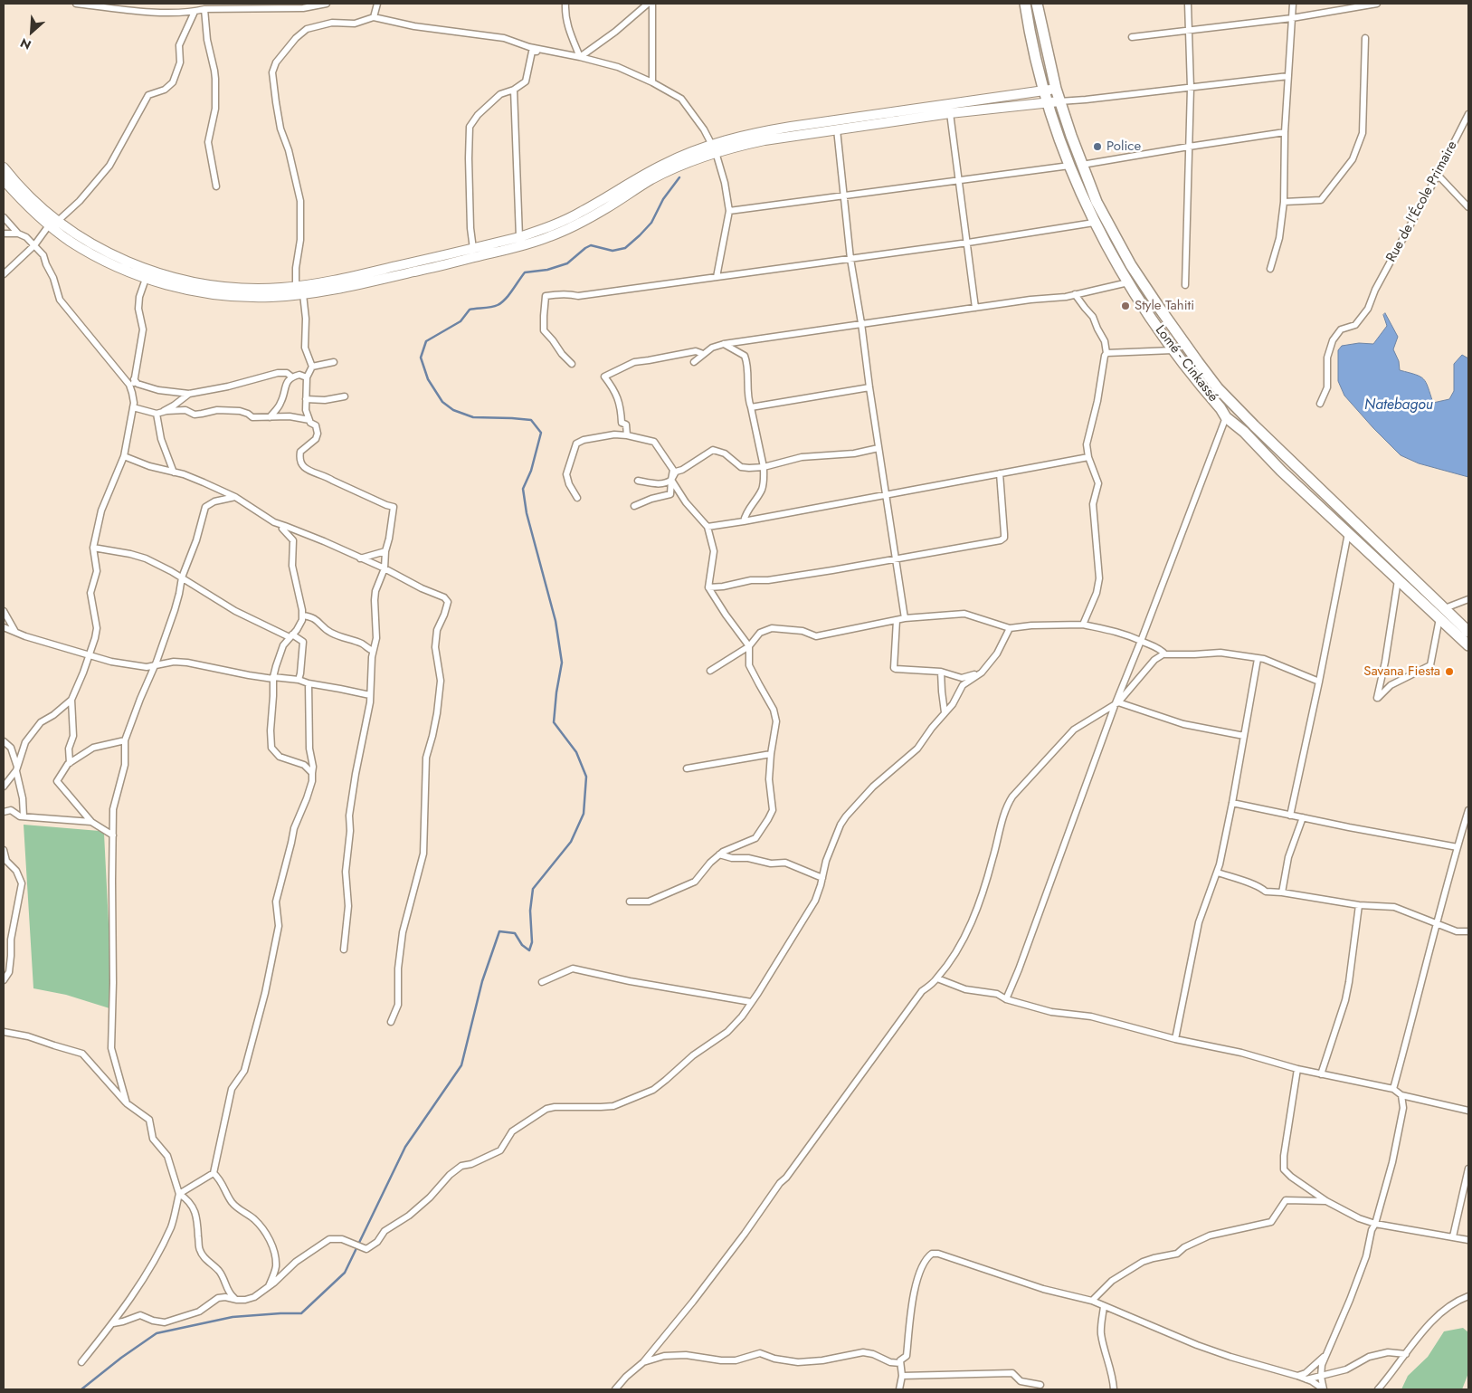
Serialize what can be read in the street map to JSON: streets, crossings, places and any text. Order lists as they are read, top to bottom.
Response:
{
  "streets": {
    "highway": ["Lomé - Cinkassé"],
    "street": ["Rue de l'École Primaire"]
  },
  "water": ["Natebagou"],
  "places": ["Police", "Style Tahiti", "Savana Fiesta"],
  "north": "bottom left"
}
